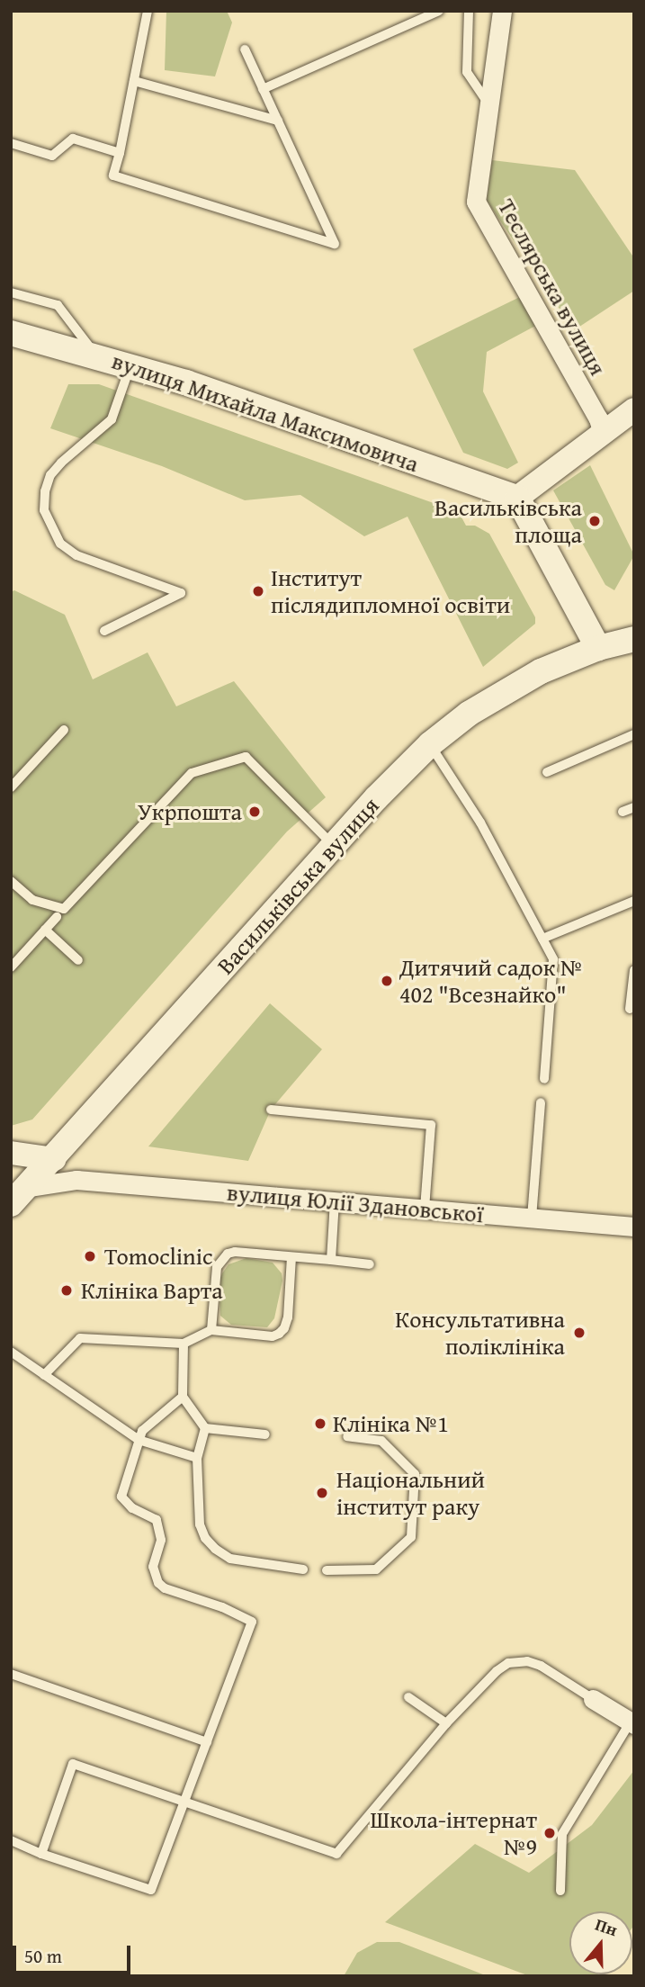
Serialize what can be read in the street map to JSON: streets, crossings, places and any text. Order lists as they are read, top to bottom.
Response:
{
  "streets": {
    "main road": ["вулиця Михайла Максимовича", "Васильківська вулиця"],
    "street": ["Теслярська вулиця", "вулиця Юлії Здановської"]
  },
  "crossings": [
    ["Васильківська вулиця", "вулиця Юлії Здановської"]
  ],
  "places": [
    "Васильківська площа",
    "Інститут післядипломної освіти",
    "Укрпошта",
    "Дитячий садок № 402 \"Всезнайко\"",
    "Tomoclinic",
    "Клініка Варта",
    "Консультативна поліклініка",
    "Клініка №1",
    "Національний інститут раку",
    "Школа-інтернат №9"
  ],
  "scale_bar": "50 m",
  "north": "top"
}
